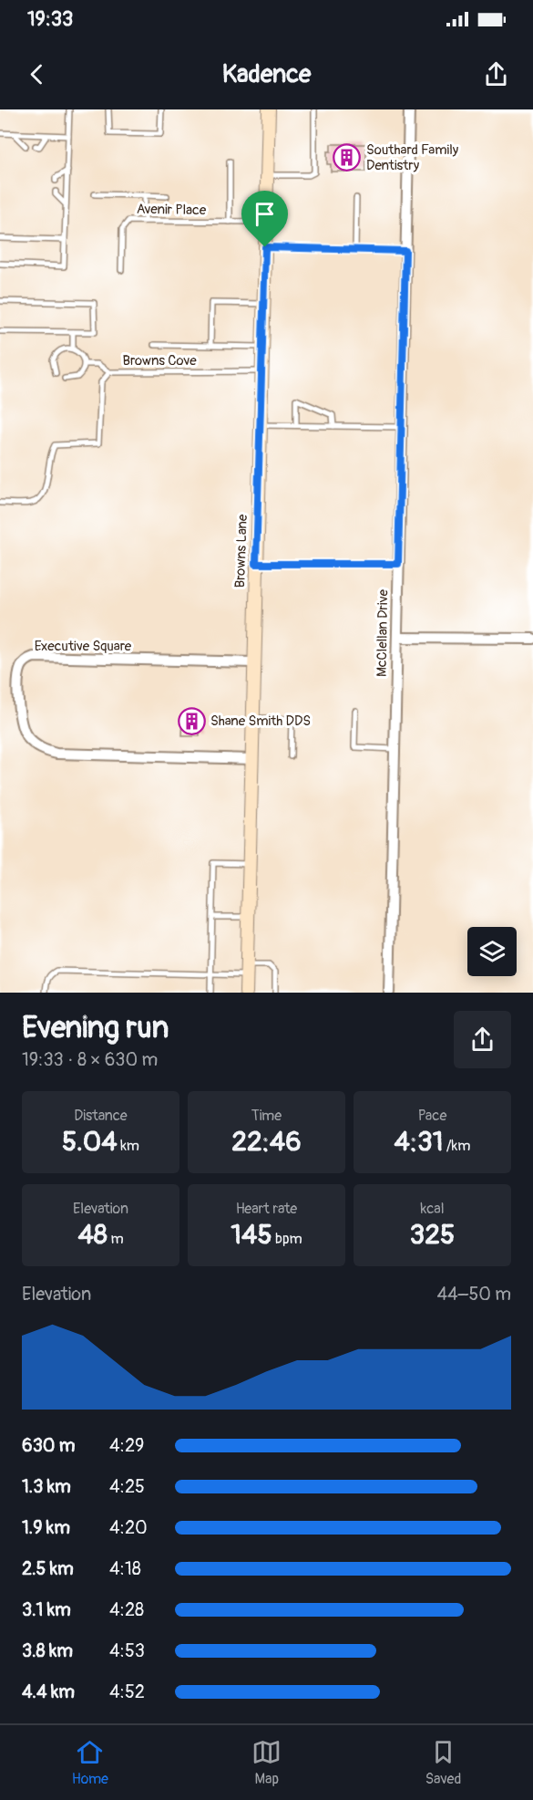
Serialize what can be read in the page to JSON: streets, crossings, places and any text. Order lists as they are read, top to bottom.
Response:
{
  "streets": {
    "street": ["Browns Lane", "McClellan Drive", "Executive Square"],
    "lane": ["Avenir Place", "Browns Cove"]
  },
  "crossings": [
    ["Avenir Place", "Browns Lane"],
    ["Browns Cove", "Browns Lane"],
    ["Browns Lane", "Executive Square"]
  ],
  "places": {
    "building": ["Southard Family Dentistry", "Shane Smith DDS"]
  },
  "page": {
    "status": "19:33",
    "header": "Kadence",
    "heading": ["Evening run", "19:33 · 8 × 630 m"],
    "stats": [
      ["Distance", "5.04 km"],
      ["Time", "22:46"],
      ["Pace", "4:31 /km"],
      ["Elevation", "48 m"],
      ["Heart rate", "145 bpm"],
      ["kcal", "325"]
    ],
    "chart": ["Elevation", "44–50 m"],
    "list": [
      {
        "name": "630 m",
        "note": "4:29"
      },
      {
        "name": "1.3 km",
        "note": "4:25"
      },
      {
        "name": "1.9 km",
        "note": "4:20"
      },
      {
        "name": "2.5 km",
        "note": "4:18"
      },
      {
        "name": "3.1 km",
        "note": "4:28"
      },
      {
        "name": "3.8 km",
        "note": "4:53"
      },
      {
        "name": "4.4 km",
        "note": "4:52"
      }
    ],
    "tabs": ["Home", "Map", "Saved"]
  }
}
